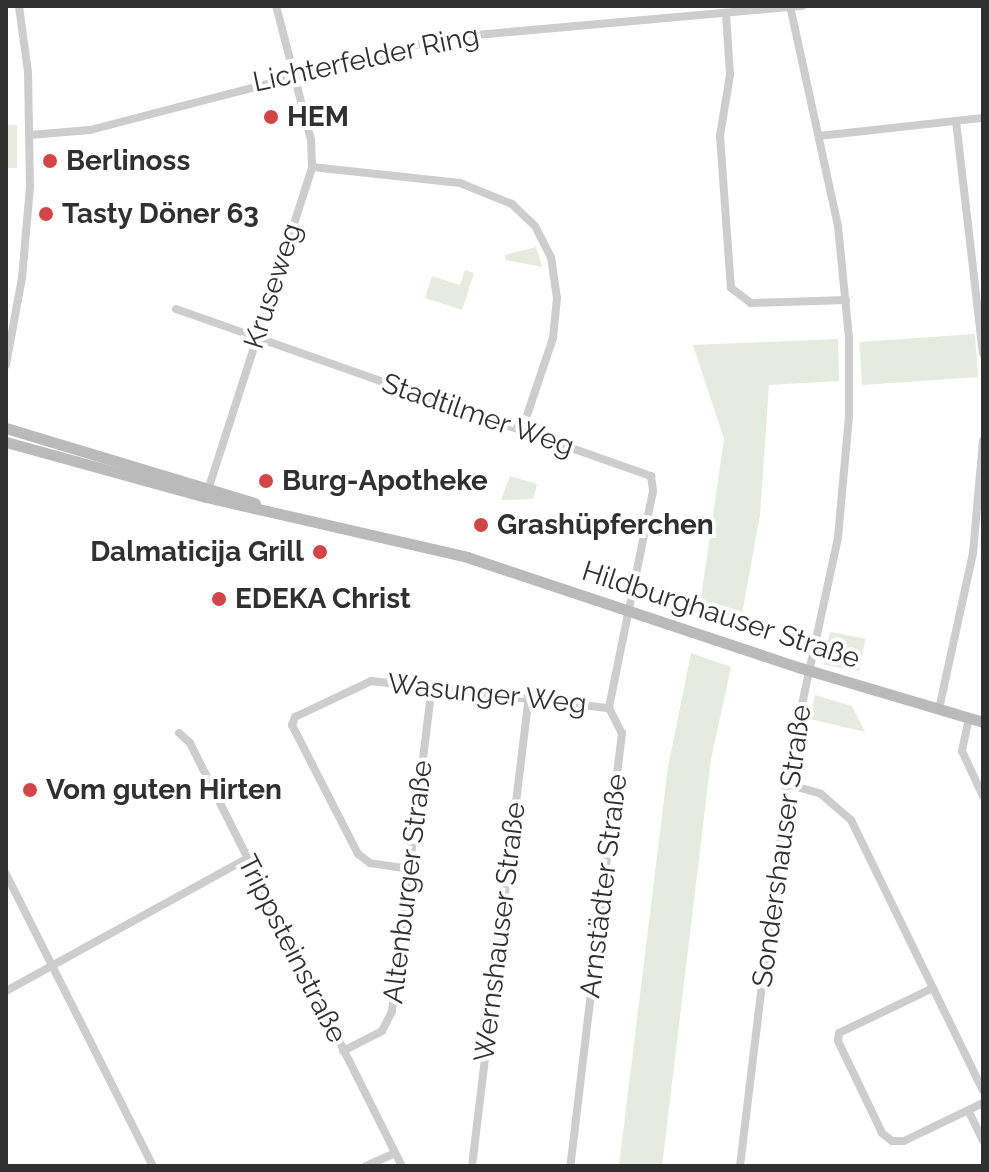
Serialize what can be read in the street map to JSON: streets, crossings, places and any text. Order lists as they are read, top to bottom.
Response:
{
  "streets": {
    "main road": ["Hildburghauser Straße"],
    "street": [
      "Lichterfelder Ring",
      "Kruseweg",
      "Stadtilmer Weg",
      "Wasunger Weg",
      "Sondershauser Straße",
      "Altenburger Straße",
      "Arnstädter Straße",
      "Wernshauser Straße",
      "Trippsteinstraße"
    ]
  },
  "crossings": [
    ["Lichterfelder Ring", "Kruseweg"],
    ["Lichterfelder Ring", "Sondershauser Straße"],
    ["Kruseweg", "Stadtilmer Weg"],
    ["Kruseweg", "Hildburghauser Straße"],
    ["Stadtilmer Weg", "Hildburghauser Straße"],
    ["Stadtilmer Weg", "Arnstädter Straße"],
    ["Hildburghauser Straße", "Sondershauser Straße"],
    ["Hildburghauser Straße", "Arnstädter Straße"],
    ["Wasunger Weg", "Altenburger Straße"],
    ["Wasunger Weg", "Arnstädter Straße"],
    ["Wasunger Weg", "Wernshauser Straße"],
    ["Altenburger Straße", "Trippsteinstraße"]
  ],
  "places": [
    "HEM",
    "Berlinoss",
    "Tasty Döner 63",
    "Burg-Apotheke",
    "Grashüpferchen",
    "Dalmaticija Grill",
    "EDEKA Christ",
    "Vom guten Hirten"
  ]
}
